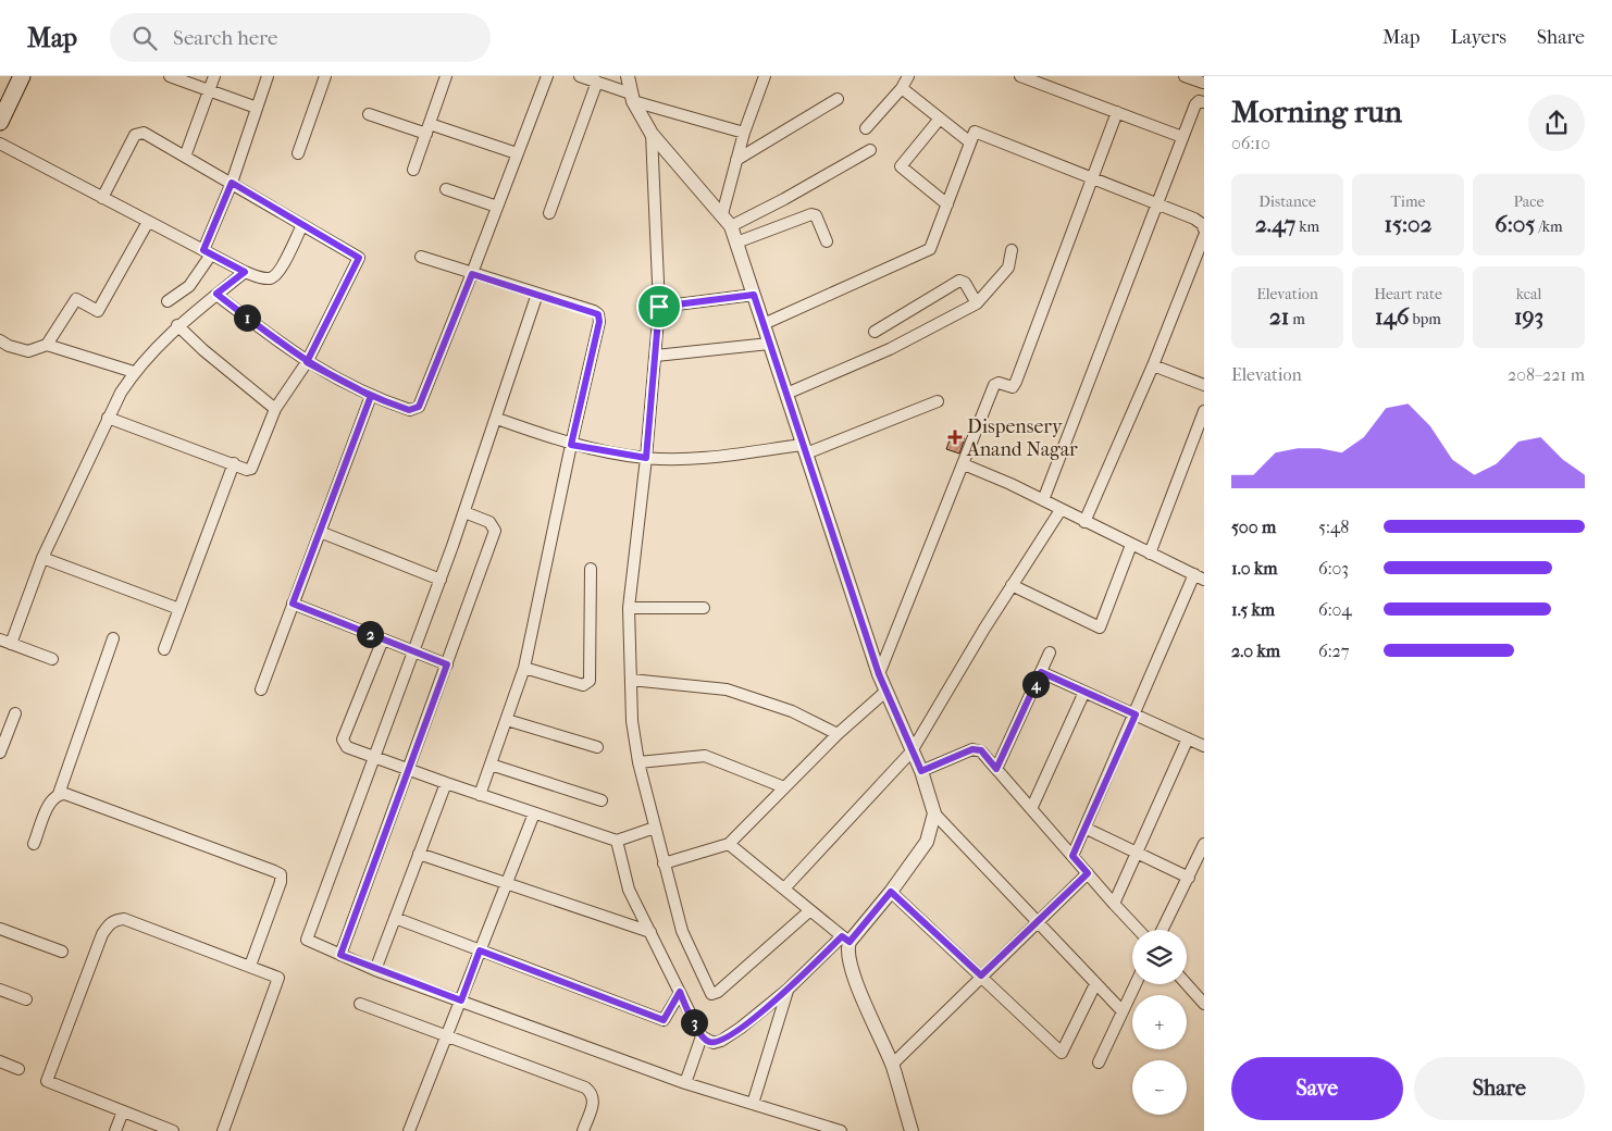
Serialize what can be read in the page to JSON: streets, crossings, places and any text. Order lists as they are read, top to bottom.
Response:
{
  "places": {
    "health": ["Dispensery Anand Nagar"]
  },
  "page": {
    "header": "Map",
    "search": "Search here",
    "nav": ["Map", "Layers", "Share"],
    "heading": ["Morning run", "06:10"],
    "stats": [
      ["Distance", "2.47 km"],
      ["Time", "15:02"],
      ["Pace", "6:05 /km"],
      ["Elevation", "21 m"],
      ["Heart rate", "146 bpm"],
      ["kcal", "193"]
    ],
    "pins": [
      "1",
      "2",
      "4",
      "3"
    ],
    "chart": ["Elevation", "208–221 m"],
    "list": [
      {
        "name": "500 m",
        "note": "5:48"
      },
      {
        "name": "1.0 km",
        "note": "6:03"
      },
      {
        "name": "1.5 km",
        "note": "6:04"
      },
      {
        "name": "2.0 km",
        "note": "6:27"
      }
    ],
    "map_buttons": ["+", "−"],
    "buttons": ["Save", "Share"]
  }
}
